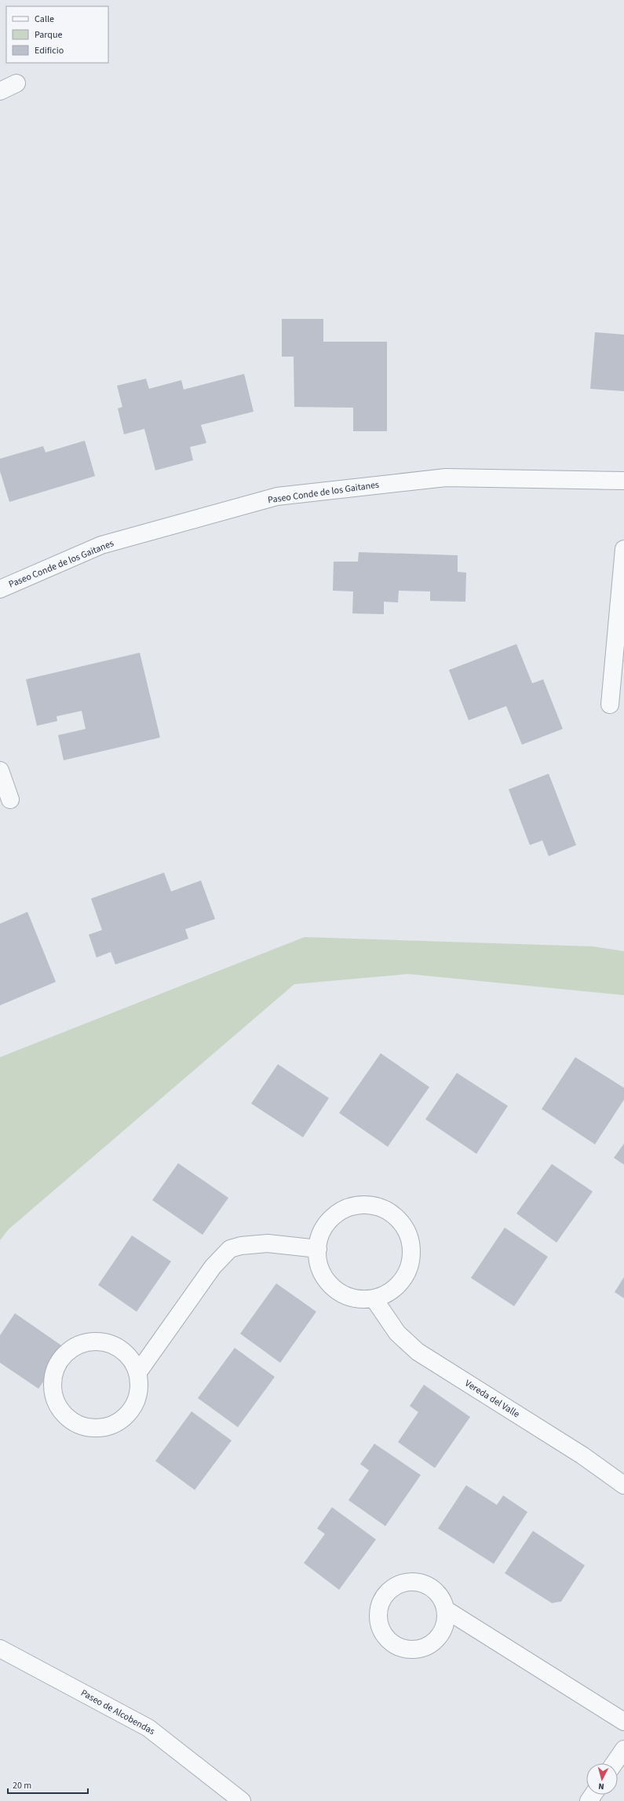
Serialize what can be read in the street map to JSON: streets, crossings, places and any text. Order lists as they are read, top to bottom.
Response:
{
  "streets": {
    "street": ["Paseo Conde de los Gaitanes", "Vereda del Valle", "Paseo de Alcobendas"]
  },
  "legend": ["Calle", "Parque", "Edificio"],
  "scale_bar": "20 m",
  "north": "bottom"
}
